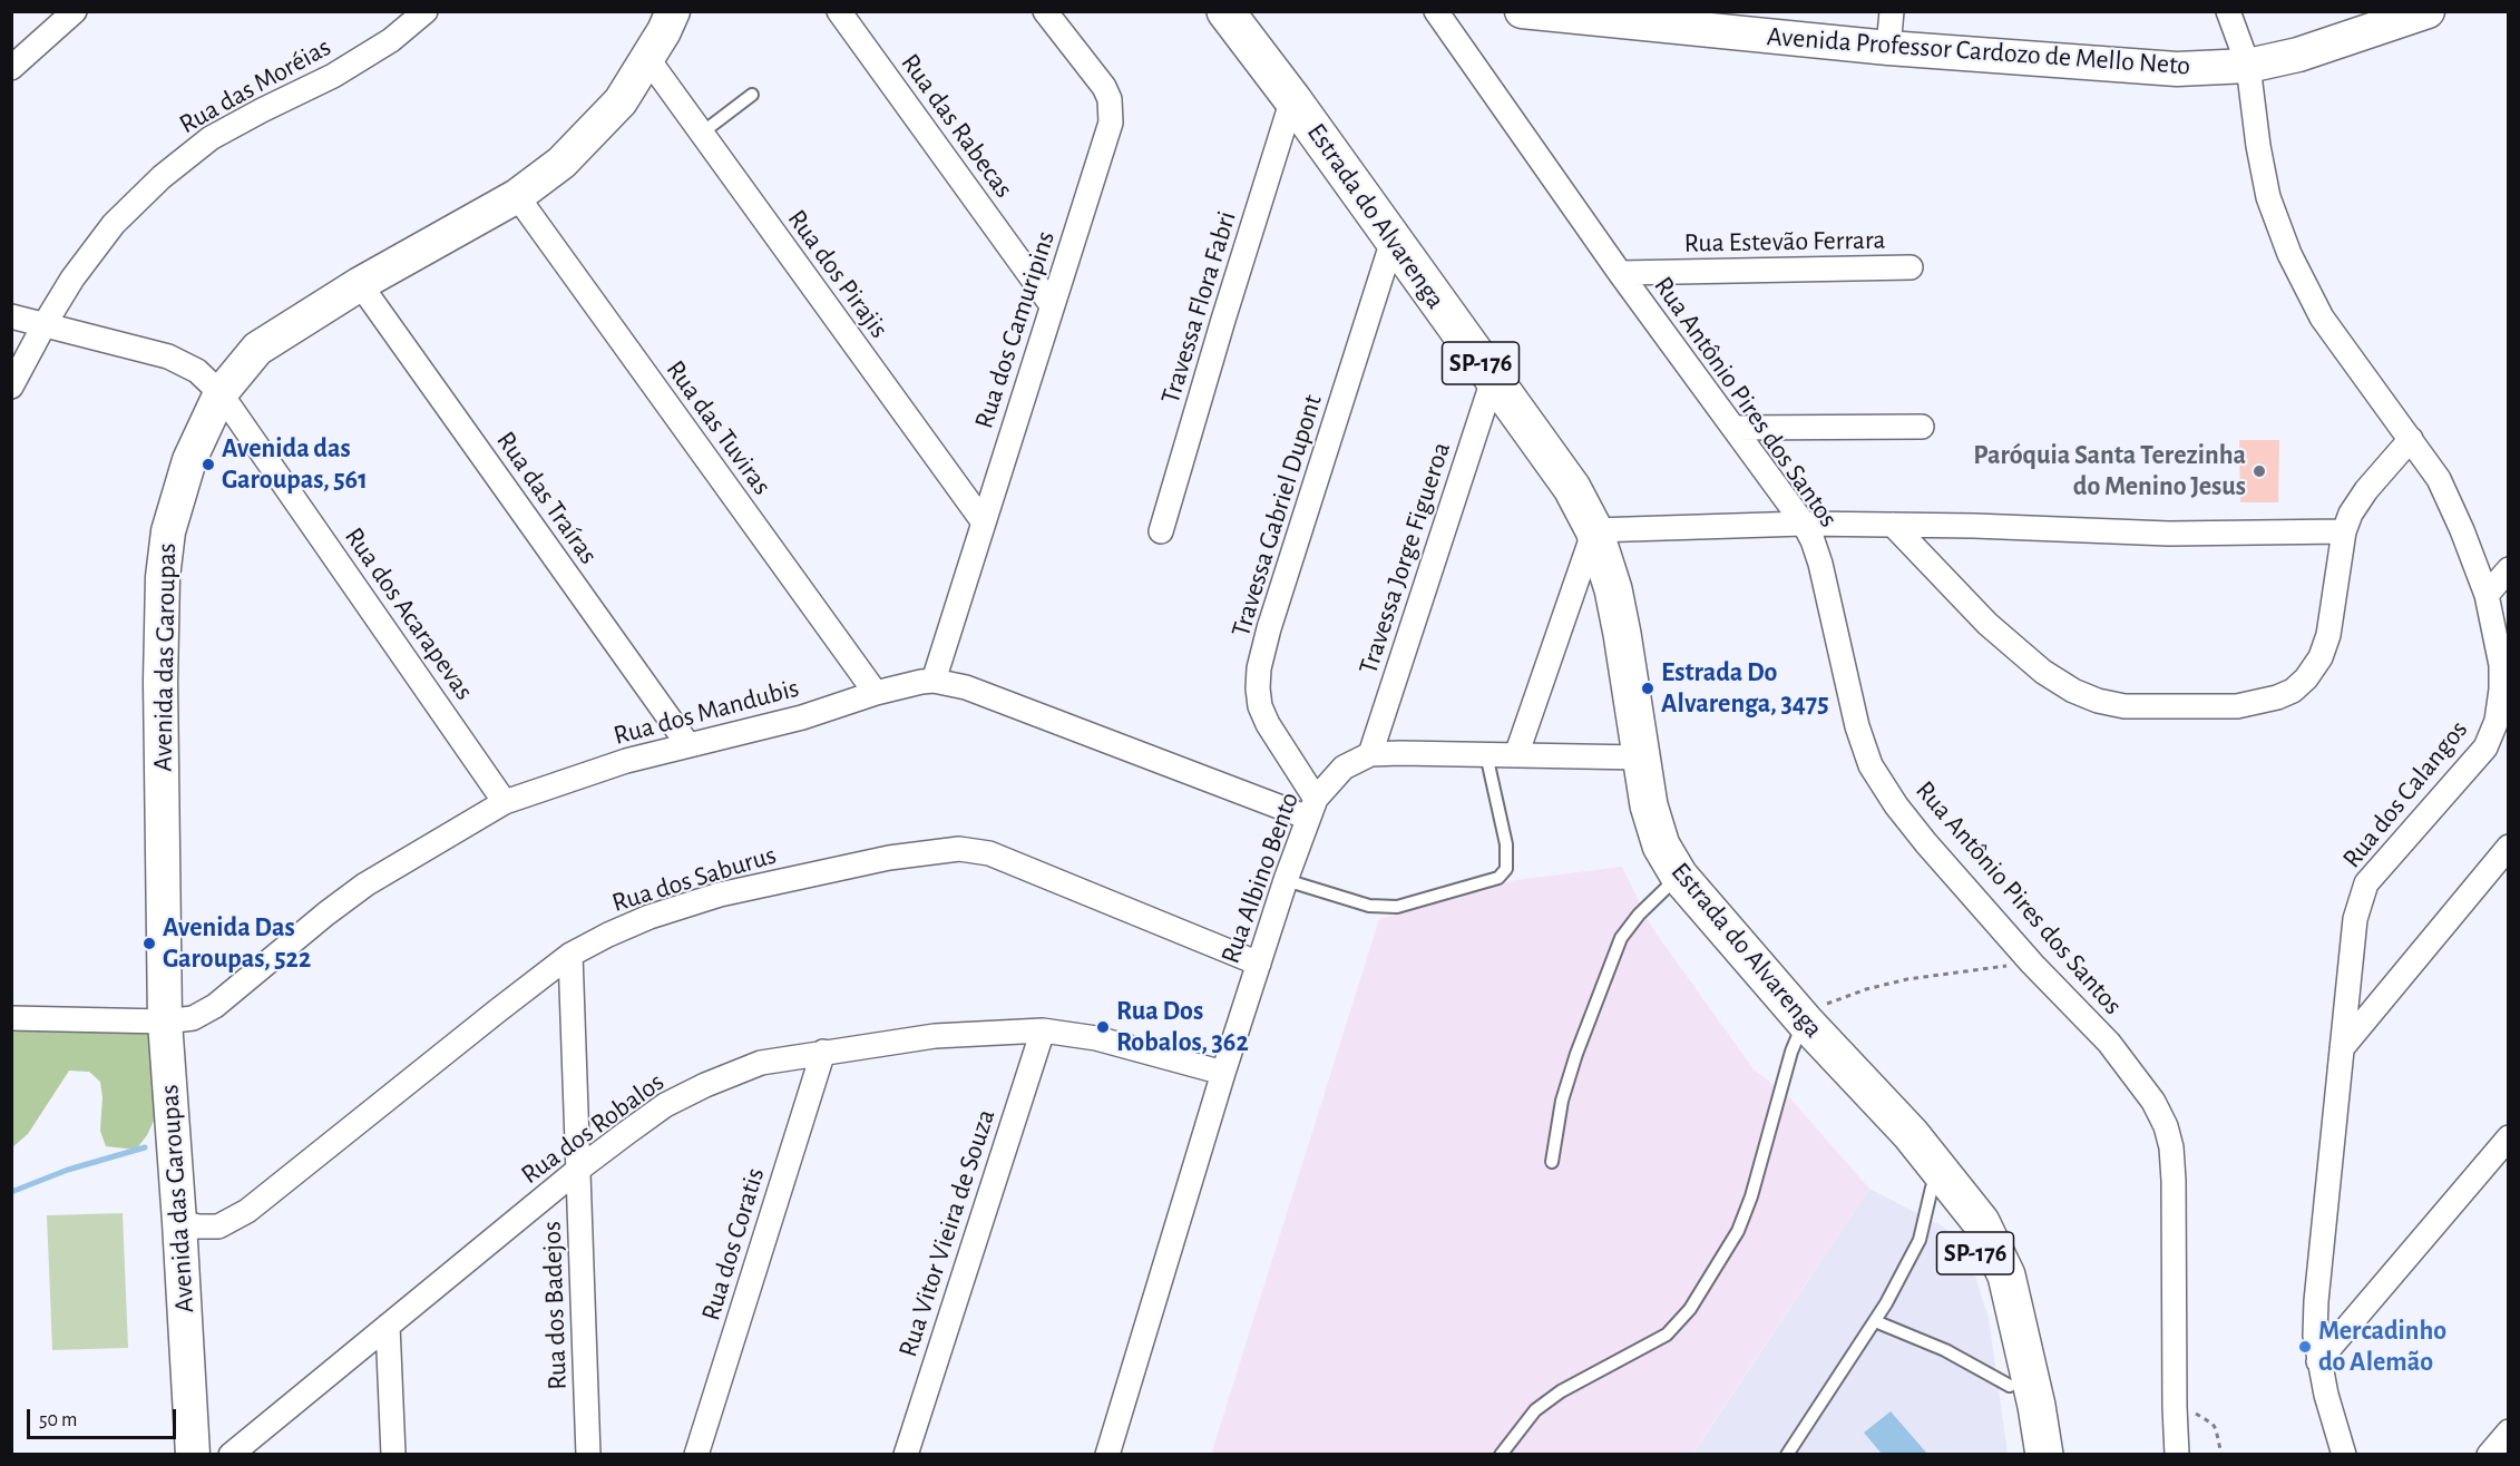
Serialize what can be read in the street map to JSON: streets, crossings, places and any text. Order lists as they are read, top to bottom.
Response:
{
  "streets": {
    "main road": ["Estrada do Alvarenga", "SP-176"],
    "street": [
      "Avenida Professor Cardozo de Mello Neto",
      "Rua das Moréias",
      "Rua das Rabecas",
      "Rua Estevão Ferrara",
      "Rua dos Pirajis",
      "Travessa Flora Fabri",
      "Rua dos Camuripins",
      "Rua Antônio Pires dos Santos",
      "Rua das Tuviras",
      "Rua das Traíras",
      "Travessa Gabriel Dupont",
      "Travessa Jorge Figueroa",
      "Rua dos Acarapevas",
      "Avenida das Garoupas",
      "Rua dos Mandubis",
      "Rua dos Calangos",
      "Rua Albino Bento",
      "Rua dos Saburus",
      "Rua dos Robalos",
      "Rua Vitor Vieira de Souza",
      "Rua dos Coratis",
      "Rua dos Badejos"
    ]
  },
  "crossings": [
    ["Avenida Professor Cardozo de Mello Neto", "Rua dos Calangos"],
    ["Rua das Moréias", "Rua dos Acarapevas"],
    ["Rua das Rabecas", "Rua dos Camuripins"],
    ["Estrada do Alvarenga", "Travessa Flora Fabri"],
    ["Estrada do Alvarenga", "Travessa Gabriel Dupont"],
    ["Estrada do Alvarenga", "Travessa Jorge Figueroa"],
    ["Estrada do Alvarenga", "Rua Albino Bento"],
    ["Rua Estevão Ferrara", "Rua Antônio Pires dos Santos"],
    ["Rua dos Pirajis", "Rua dos Camuripins"],
    ["Rua dos Pirajis", "Avenida das Garoupas"],
    ["Rua dos Camuripins", "Rua dos Mandubis"],
    ["Rua das Tuviras", "Avenida das Garoupas"],
    ["Rua das Tuviras", "Rua dos Mandubis"],
    ["Rua das Traíras", "Avenida das Garoupas"],
    ["Rua das Traíras", "Rua dos Mandubis"],
    ["Travessa Gabriel Dupont", "Rua dos Mandubis"],
    ["Travessa Gabriel Dupont", "Rua Albino Bento"],
    ["Travessa Jorge Figueroa", "Rua Albino Bento"],
    ["Rua dos Acarapevas", "Avenida das Garoupas"],
    ["Rua dos Acarapevas", "Rua dos Mandubis"],
    ["Avenida das Garoupas", "Rua dos Mandubis"],
    ["Avenida das Garoupas", "Rua dos Saburus"],
    ["Rua dos Mandubis", "Rua Albino Bento"],
    ["Rua Albino Bento", "Rua dos Saburus"],
    ["Rua Albino Bento", "Rua dos Robalos"],
    ["Rua dos Saburus", "Rua dos Badejos"],
    ["Rua dos Robalos", "Rua Vitor Vieira de Souza"],
    ["Rua dos Robalos", "Rua dos Coratis"],
    ["Rua dos Robalos", "Rua dos Badejos"]
  ],
  "places": [
    "Avenida das Garoupas, 561",
    "Paróquia Santa Terezinha do Menino Jesus",
    "Estrada Do Alvarenga, 3475",
    "Avenida Das Garoupas, 522",
    "Rua Dos Robalos, 362",
    "Mercadinho do Alemão"
  ],
  "scale_bar": "50 m"
}
